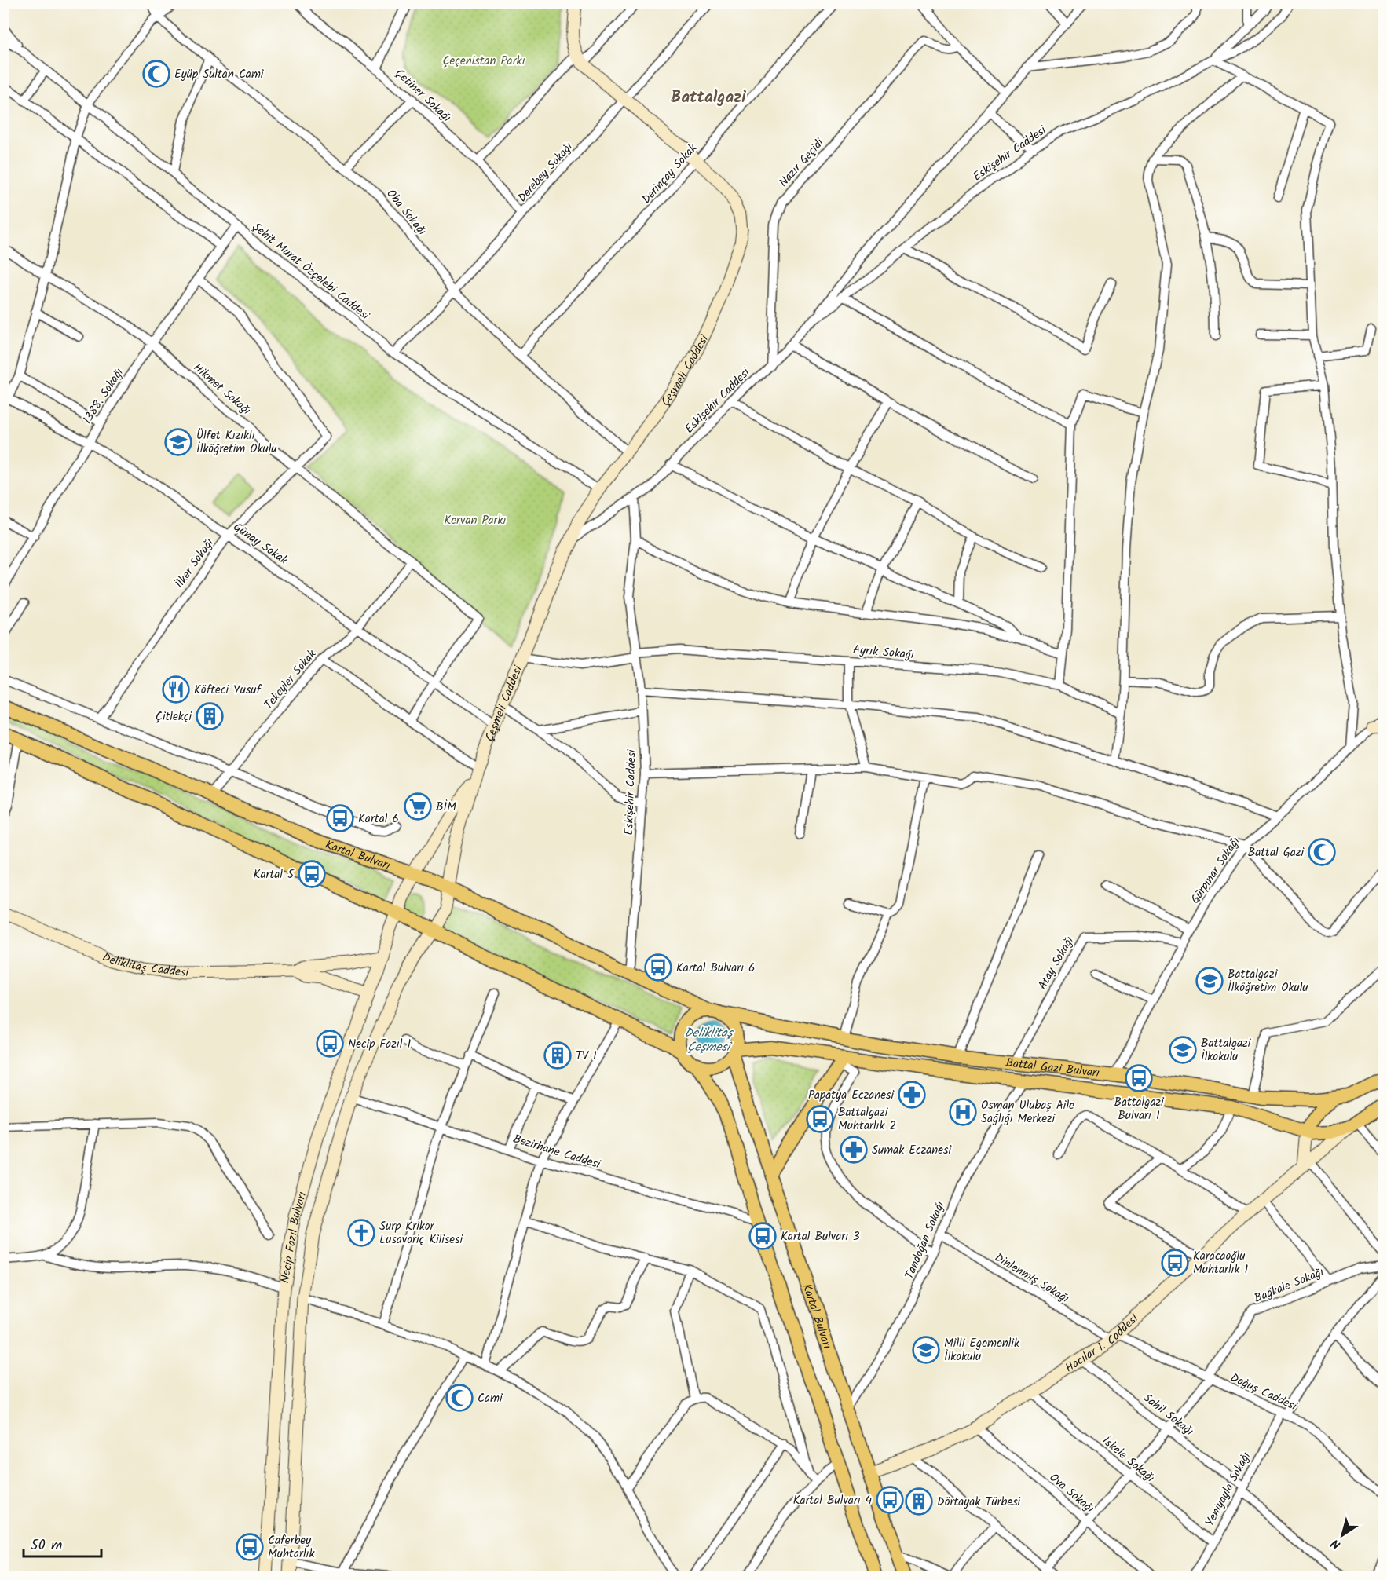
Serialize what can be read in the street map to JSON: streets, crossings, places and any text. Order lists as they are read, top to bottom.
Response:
{
  "streets": {
    "main road": ["Kartal Bulvarı", "Battal Gazi Bulvarı"],
    "street": [
      "Çetiner Sokağı",
      "Eskişehir Caddesi",
      "Nazır Geçidi",
      "Derebey Sokağı",
      "Derinçay Sokak",
      "Oba Sokağı",
      "Şehit Murat Özçelebi Caddesi",
      "Çeşmeli Caddesi",
      "Hikmet Sokağı",
      "1388. Sokağı",
      "Günay Sokak",
      "İlker Sokağı",
      "Ayrık Sokağı",
      "Tekeyler Sokak",
      "Gürpınar Sokağı",
      "Deliklitaş Caddesi",
      "Atay Sokağı",
      "Bezirhane Caddesi",
      "Necip Fazıl Bulvarı",
      "Tandoğan Sokağı",
      "Dinlenmiş Sokağı",
      "Bağkale Sokağı",
      "Hacılar 1. Caddesi",
      "Doğuş Caddesi",
      "Sahil Sokağı",
      "İskele Sokağı",
      "Yeniyayla Sokağı",
      "Ova Sokağı"
    ]
  },
  "crossings": [
    ["Çetiner Sokağı", "Derebey Sokağı"],
    ["Eskişehir Caddesi", "Nazır Geçidi"],
    ["Eskişehir Caddesi", "Ayrık Sokağı"],
    ["Eskişehir Caddesi", "Kartal Bulvarı"],
    ["Derebey Sokağı", "Oba Sokağı"],
    ["Derebey Sokağı", "Şehit Murat Özçelebi Caddesi"],
    ["Derebey Sokağı", "Çeşmeli Caddesi"],
    ["Derinçay Sokak", "Oba Sokağı"],
    ["Derinçay Sokak", "Çeşmeli Caddesi"],
    ["Oba Sokağı", "Çeşmeli Caddesi"],
    ["Şehit Murat Özçelebi Caddesi", "Çeşmeli Caddesi"],
    ["Şehit Murat Özçelebi Caddesi", "1388. Sokağı"],
    ["Çeşmeli Caddesi", "Günay Sokak"],
    ["Çeşmeli Caddesi", "Ayrık Sokağı"],
    ["Çeşmeli Caddesi", "Kartal Bulvarı"],
    ["Çeşmeli Caddesi", "Necip Fazıl Bulvarı"],
    ["Hikmet Sokağı", "1388. Sokağı"],
    ["Hikmet Sokağı", "Günay Sokak"],
    ["Hikmet Sokağı", "İlker Sokağı"],
    ["Hikmet Sokağı", "Tekeyler Sokak"],
    ["1388. Sokağı", "Günay Sokak"],
    ["1388. Sokağı", "İlker Sokağı"],
    ["Günay Sokak", "İlker Sokağı"],
    ["Günay Sokak", "Tekeyler Sokak"],
    ["Tekeyler Sokak", "Kartal Bulvarı"],
    ["Kartal Bulvarı", "Battal Gazi Bulvarı"],
    ["Kartal Bulvarı", "Tandoğan Sokağı"],
    ["Kartal Bulvarı", "Hacılar 1. Caddesi"],
    ["Gürpınar Sokağı", "Atay Sokağı"],
    ["Gürpınar Sokağı", "Battal Gazi Bulvarı"],
    ["Deliklitaş Caddesi", "Necip Fazıl Bulvarı"],
    ["Atay Sokağı", "Battal Gazi Bulvarı"],
    ["Battal Gazi Bulvarı", "Tandoğan Sokağı"],
    ["Battal Gazi Bulvarı", "Hacılar 1. Caddesi"],
    ["Bezirhane Caddesi", "Necip Fazıl Bulvarı"],
    ["Tandoğan Sokağı", "Dinlenmiş Sokağı"],
    ["Dinlenmiş Sokağı", "Hacılar 1. Caddesi"],
    ["Dinlenmiş Sokağı", "Doğuş Caddesi"],
    ["Bağkale Sokağı", "Doğuş Caddesi"],
    ["Bağkale Sokağı", "Sahil Sokağı"],
    ["Bağkale Sokağı", "İskele Sokağı"],
    ["Bağkale Sokağı", "Ova Sokağı"],
    ["Hacılar 1. Caddesi", "Doğuş Caddesi"],
    ["Hacılar 1. Caddesi", "Sahil Sokağı"],
    ["Hacılar 1. Caddesi", "İskele Sokağı"],
    ["Hacılar 1. Caddesi", "Ova Sokağı"],
    ["Doğuş Caddesi", "Yeniyayla Sokağı"],
    ["Sahil Sokağı", "Yeniyayla Sokağı"],
    ["İskele Sokağı", "Yeniyayla Sokağı"]
  ],
  "districts": ["Battalgazi"],
  "water": ["Deliklitaş Çeşmesi"],
  "parks": ["Çeçenistan Parkı", "Kervan Parkı"],
  "places": {
    "mosque": ["Eyüp Sultan Cami", "Battal Gazi", "Cami"],
    "school or university": [
      "Ülfet Kızıklı İlköğretim Okulu",
      "Battalgazi İlköğretim Okulu",
      "Battalgazi İlkokulu",
      "Milli Egemenlik İlkokulu"
    ],
    "restaurant": ["Köfteci Yusuf"],
    "building": ["Çitlekçi", "TV 1", "Dörtayak Türbesi"],
    "supermarket": ["BİM"],
    "bus stop": [
      "Kartal 6",
      "Kartal 5",
      "Kartal Bulvarı 6",
      "Necip Fazıl 1",
      "Battalgazi Bulvarı 1",
      "Battalgazi Muhtarlık 2",
      "Kartal Bulvarı 3",
      "Karacaoğlu Muhtarlık 1",
      "Kartal Bulvarı 4",
      "Caferbey Muhtarlık"
    ],
    "pharmacy": ["Papatya Eczanesi", "Sumak Eczanesi"],
    "hospital": ["Osman Ulubaş Aile Sağlığı Merkezi"],
    "church": ["Surp Krikor Lusavoriç Kilisesi"]
  },
  "scale_bar": "50 m",
  "north": "bottom left"
}
